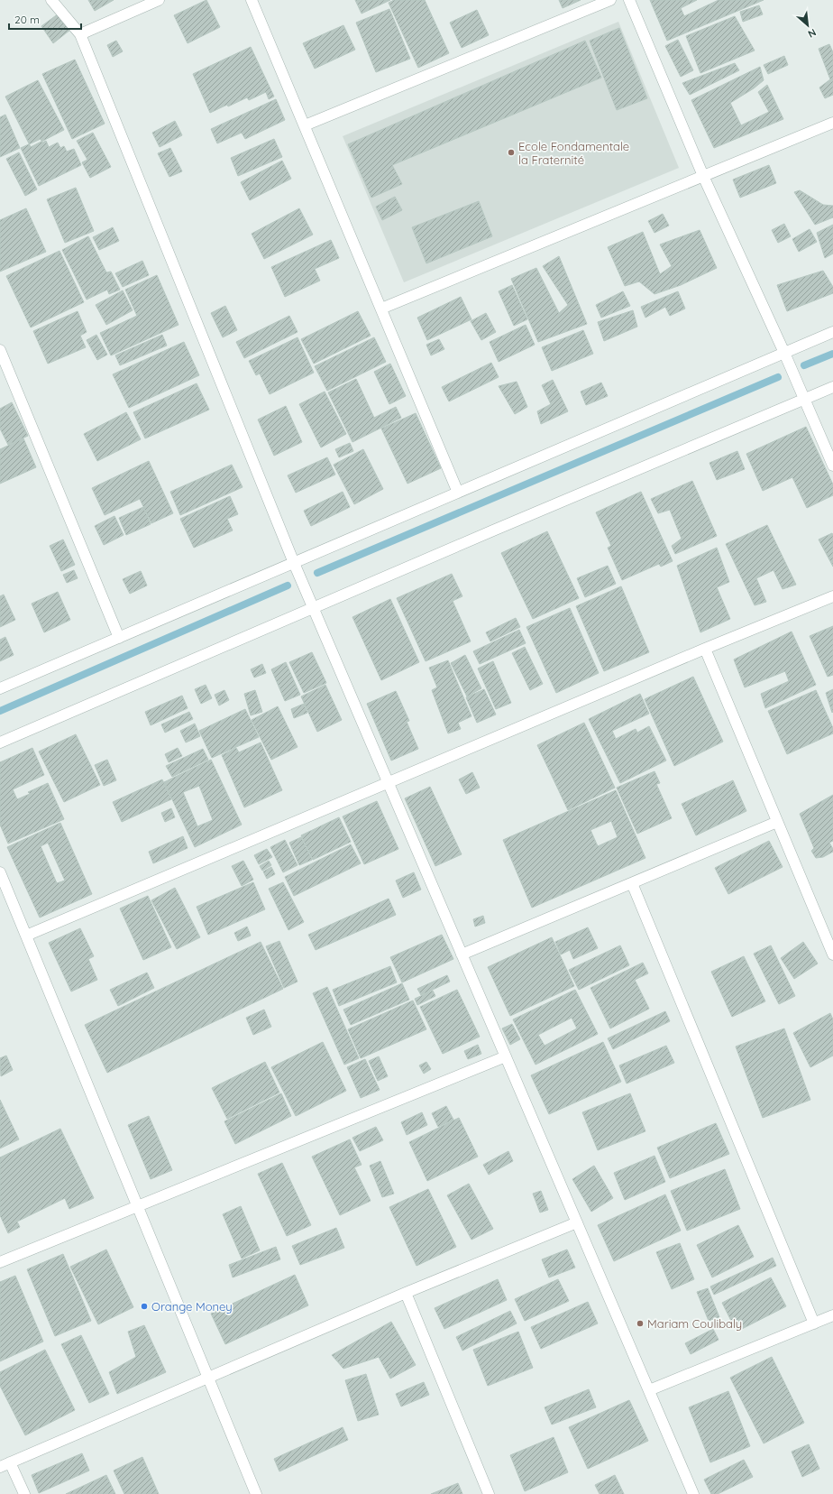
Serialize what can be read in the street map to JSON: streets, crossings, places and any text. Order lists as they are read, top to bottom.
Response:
{
  "places": ["Ecole Fondamentale la Fraternité", "Orange Money", "Mariam Coulibaly"],
  "scale_bar": "20 m",
  "north": "bottom right"
}
